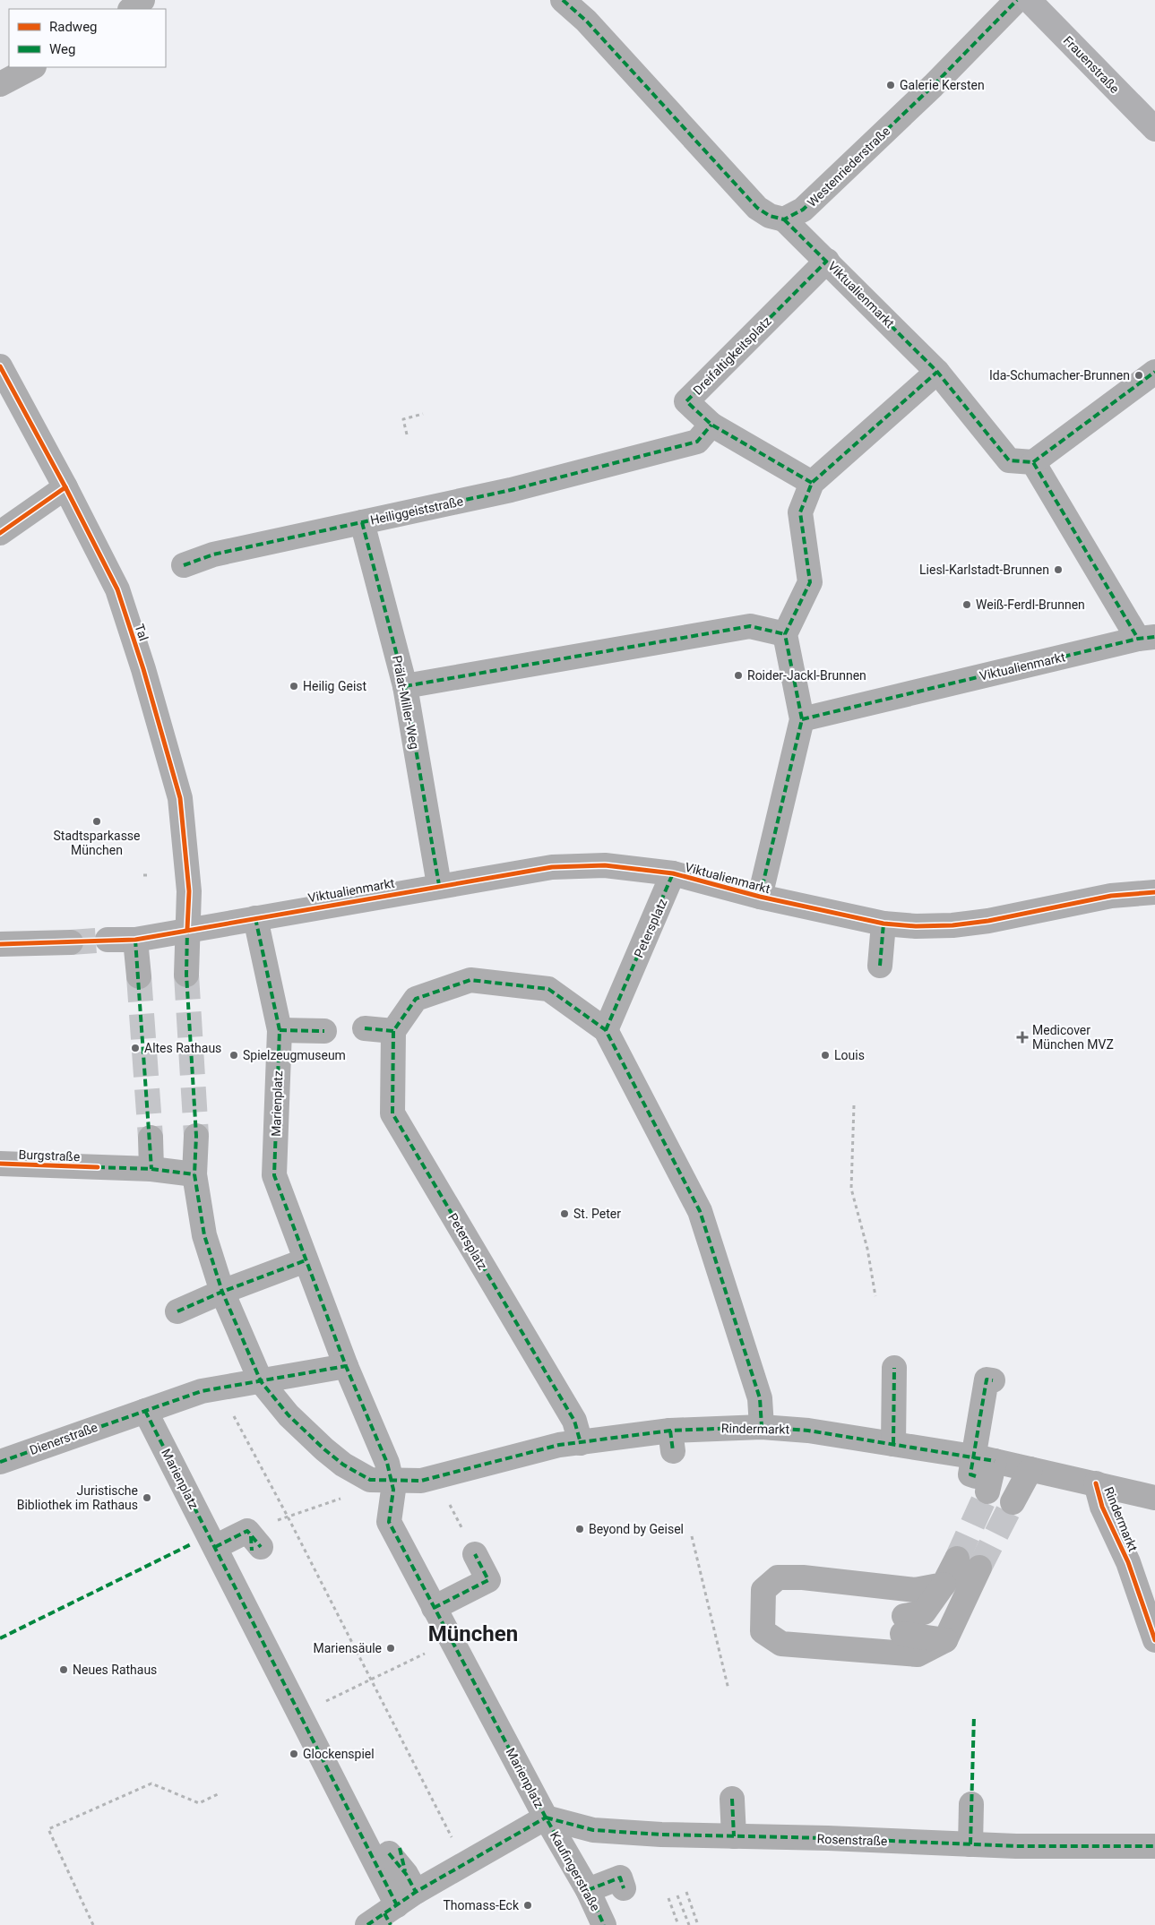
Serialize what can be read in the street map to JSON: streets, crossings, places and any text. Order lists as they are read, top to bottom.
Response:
{
  "streets": {
    "main road": ["Frauenstraße"],
    "street": [
      "Westenriederstraße",
      "Viktualienmarkt",
      "Dreifaltigkeitsplatz",
      "Heiliggeiststraße",
      "Tal",
      "Prälat-Miller-Weg",
      "Petersplatz",
      "Marienplatz",
      "Burgstraße",
      "Rindermarkt",
      "Dienerstraße",
      "Rosenstraße",
      "Kaufingerstraße"
    ]
  },
  "crossings": [
    ["Westenriederstraße", "Viktualienmarkt"],
    ["Viktualienmarkt", "Dreifaltigkeitsplatz"],
    ["Viktualienmarkt", "Tal"],
    ["Viktualienmarkt", "Prälat-Miller-Weg"],
    ["Viktualienmarkt", "Petersplatz"],
    ["Viktualienmarkt", "Marienplatz"],
    ["Dreifaltigkeitsplatz", "Heiliggeiststraße"],
    ["Heiliggeiststraße", "Prälat-Miller-Weg"],
    ["Petersplatz", "Rindermarkt"],
    ["Marienplatz", "Rindermarkt"],
    ["Marienplatz", "Dienerstraße"],
    ["Marienplatz", "Rosenstraße"],
    ["Marienplatz", "Kaufingerstraße"],
    ["Rosenstraße", "Kaufingerstraße"]
  ],
  "districts": ["München"],
  "places": {
    "other": [
      "Galerie Kersten",
      "Ida-Schumacher-Brunnen",
      "Liesl-Karlstadt-Brunnen",
      "Weiß-Ferdl-Brunnen",
      "Roider-Jackl-Brunnen",
      "Heilig Geist",
      "Stadtsparkasse München",
      "Altes Rathaus",
      "Spielzeugmuseum",
      "Louis",
      "St. Peter",
      "Juristische Bibliothek im Rathaus",
      "Beyond by Geisel",
      "Mariensäule",
      "Neues Rathaus",
      "Glockenspiel",
      "Thomass-Eck"
    ],
    "health": ["Medicover München MVZ"]
  },
  "legend": ["Radweg", "Weg"]
}
